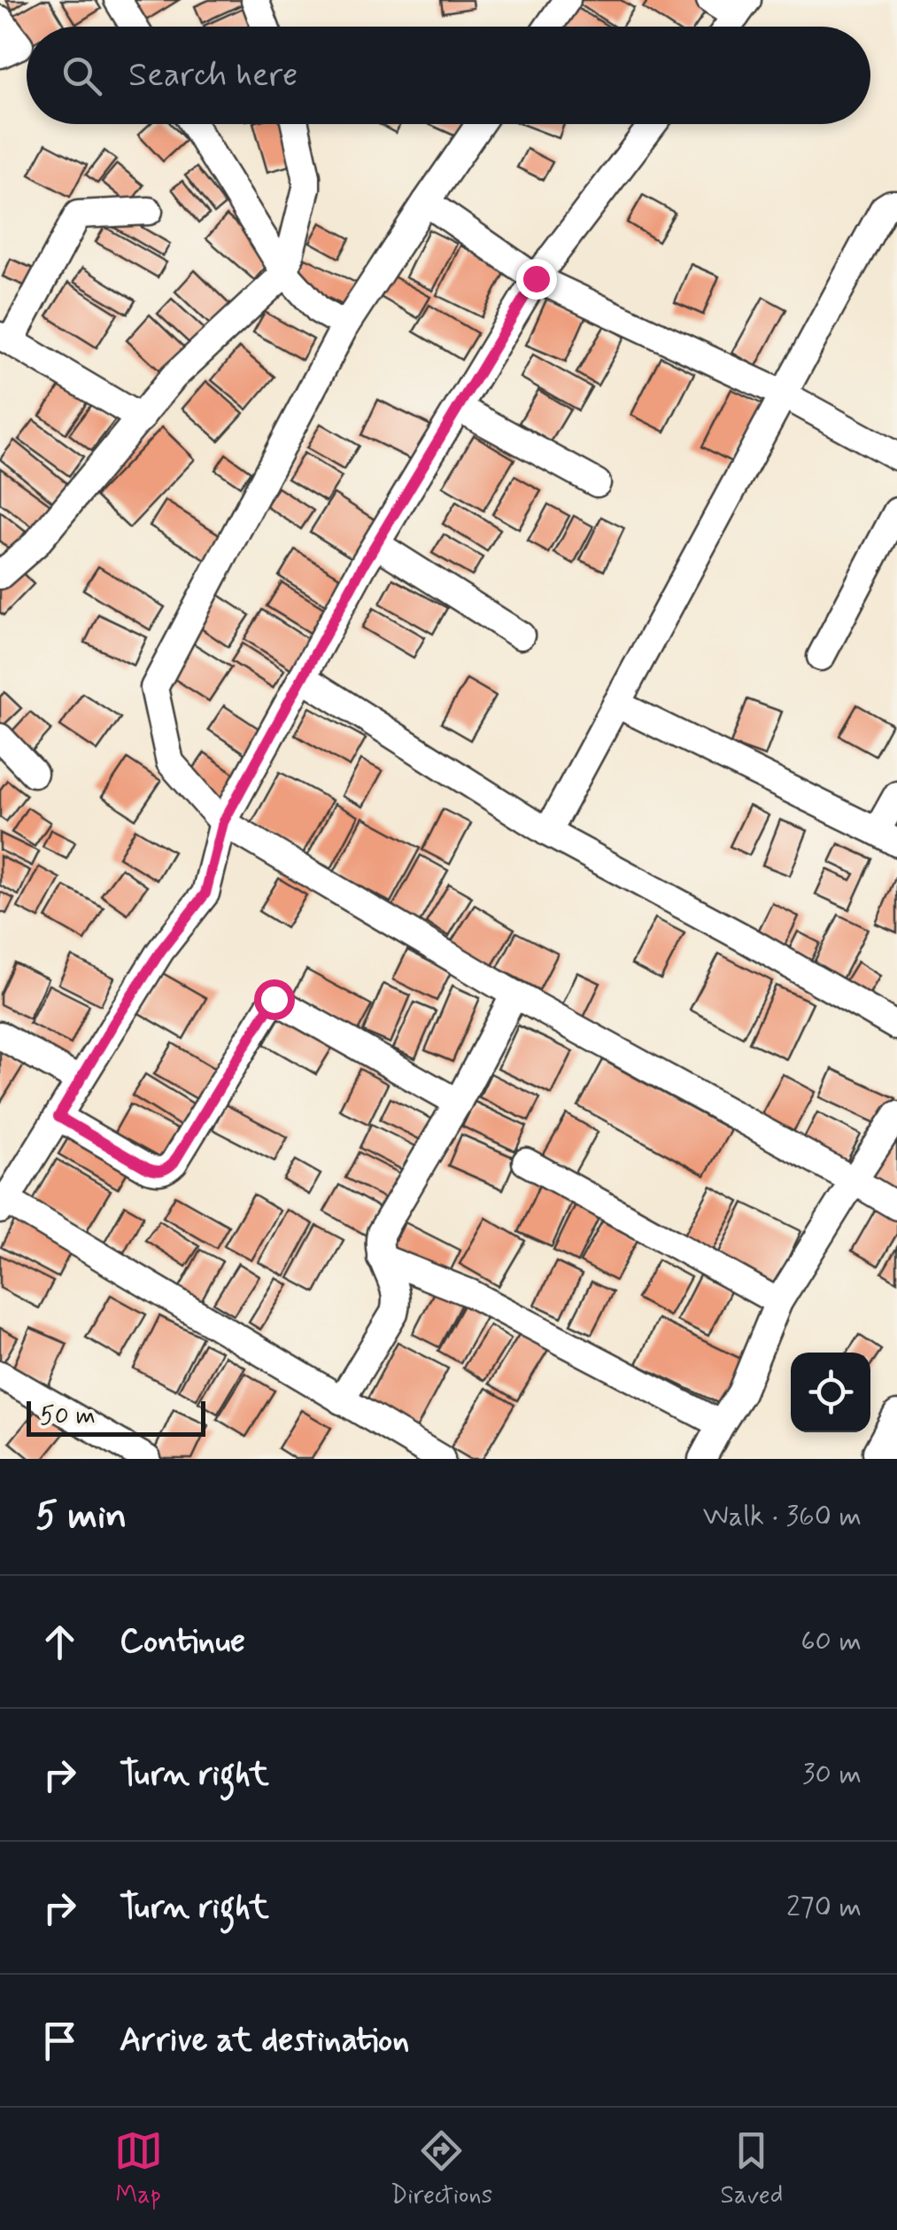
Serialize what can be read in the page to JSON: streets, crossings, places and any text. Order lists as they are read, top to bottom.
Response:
{
  "scale_bar": "50 m",
  "page": {
    "search": "Search here",
    "scale": "50 m",
    "heading": ["5 min", "Walk · 360 m"],
    "list": [
      ["Continue", "60 m"],
      ["Turn right", "30 m"],
      ["Turn right", "270 m"],
      "Arrive at destination"
    ],
    "nav": ["Map", "Directions", "Saved"]
  }
}
